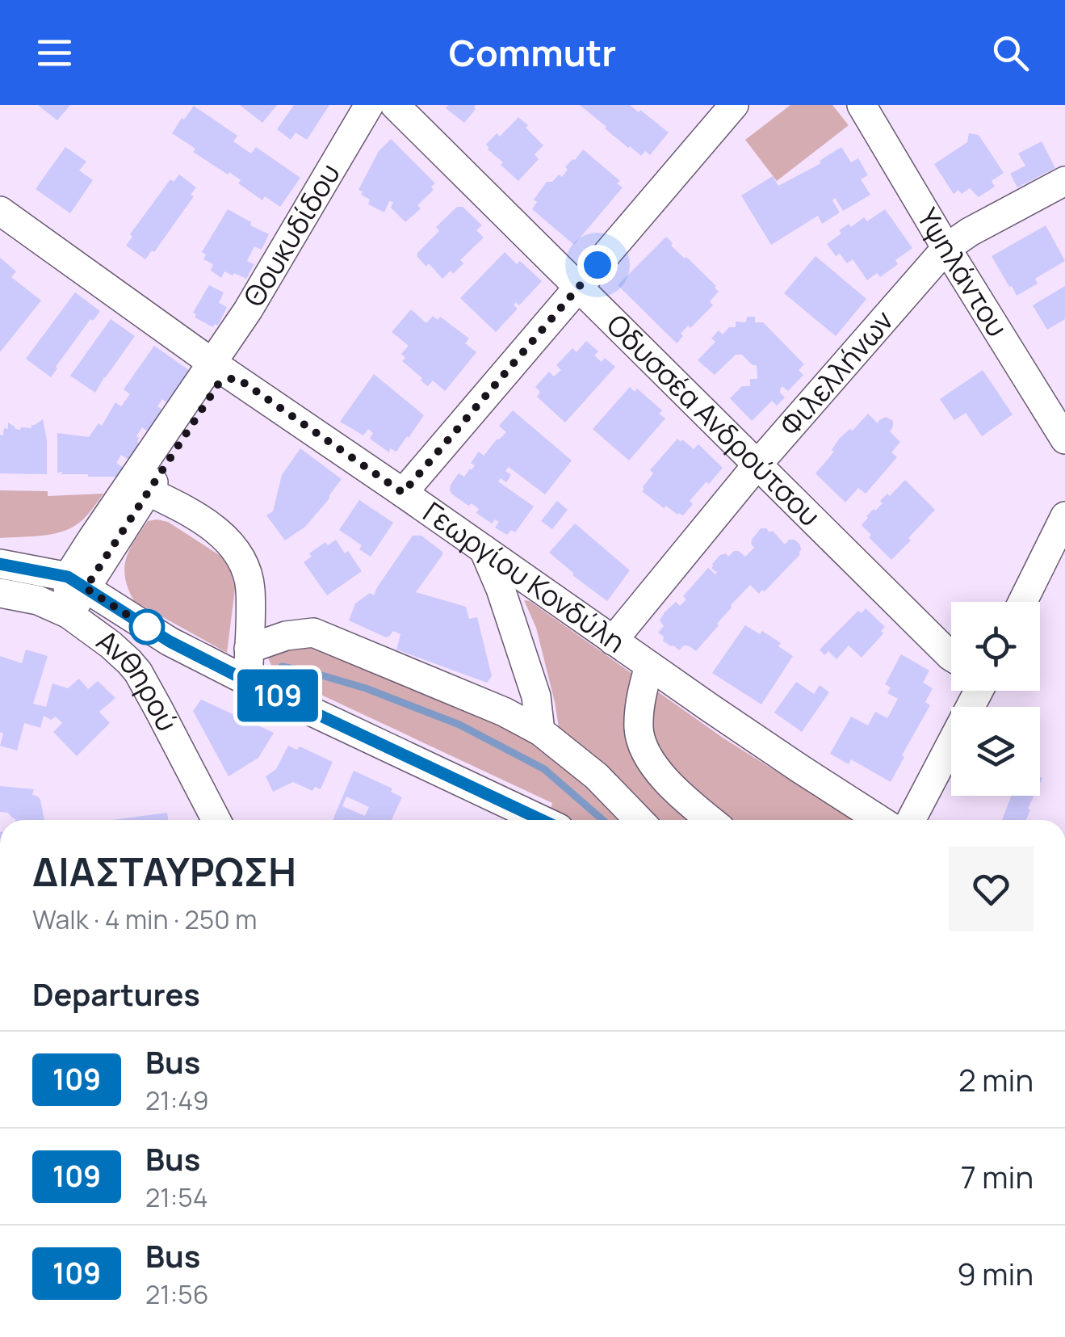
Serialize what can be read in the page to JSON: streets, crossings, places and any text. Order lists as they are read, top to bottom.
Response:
{
  "streets": {
    "street": [
      "Θουκυδίδου",
      "Υψηλάντου",
      "Φιλελλήνων",
      "Οδυσσέα Ανδρούτσου",
      "Γεωργίου Κονδύλη",
      "Ανθηρού"
    ]
  },
  "crossings": [
    ["Θουκυδίδου", "Γεωργίου Κονδύλη"],
    ["Θουκυδίδου", "Ανθηρού"],
    ["Υψηλάντου", "Φιλελλήνων"],
    ["Φιλελλήνων", "Οδυσσέα Ανδρούτσου"],
    ["Φιλελλήνων", "Γεωργίου Κονδύλη"]
  ],
  "lines": ["bus line 109"],
  "page": {
    "header": "Commutr",
    "on_map": "109",
    "heading": [
      ["ΔΙΑΣΤΑΥΡΩΣΗ", "Walk · 4 min · 250 m"],
      "Departures"
    ],
    "list": [
      {
        "mark": "109",
        "name": "Bus",
        "note": "21:49",
        "value": "2 min"
      },
      {
        "mark": "109",
        "name": "Bus",
        "note": "21:54",
        "value": "7 min"
      },
      {
        "mark": "109",
        "name": "Bus",
        "note": "21:56",
        "value": "9 min"
      }
    ]
  }
}
